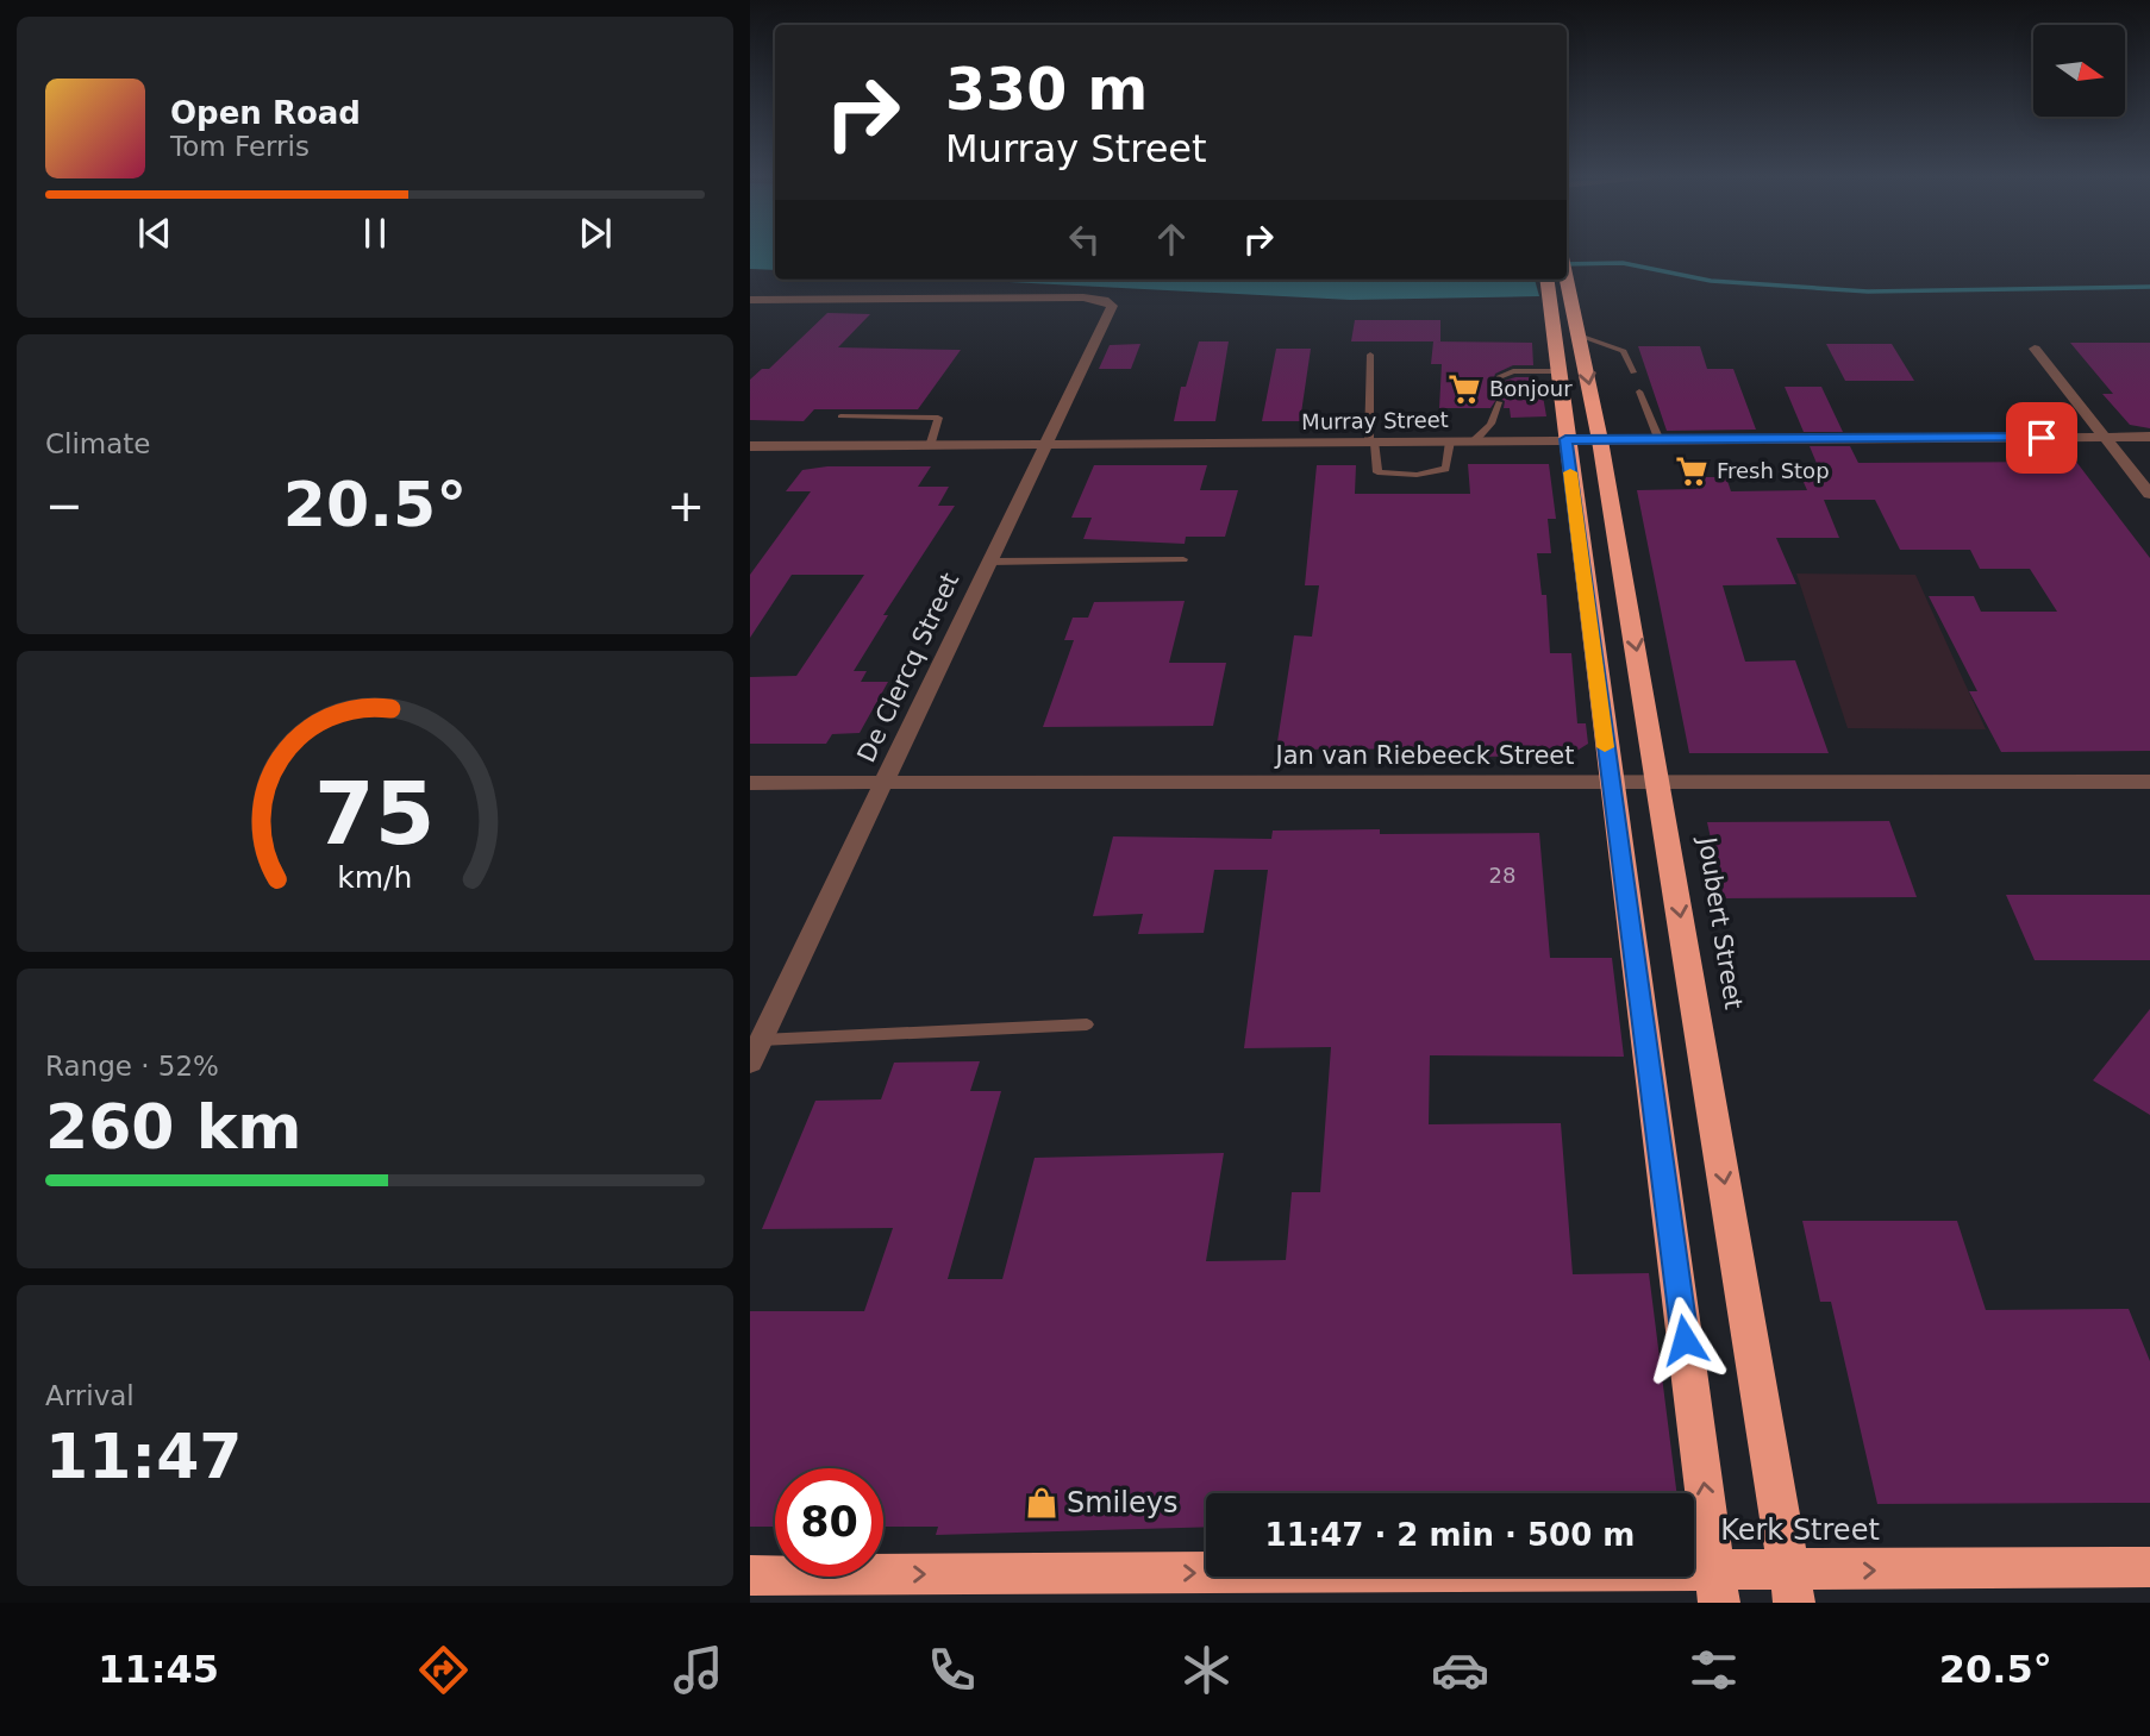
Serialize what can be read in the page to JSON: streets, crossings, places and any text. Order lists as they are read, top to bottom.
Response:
{
  "streets": {
    "highway": ["Joubert Street", "Kerk Street"],
    "street": ["Murray Street", "De Clercq Street", "Jan van Riebeeck Street"]
  },
  "crossings": [
    ["Murray Street", "De Clercq Street"],
    ["Murray Street", "Joubert Street"],
    ["De Clercq Street", "Jan van Riebeeck Street"],
    ["Jan van Riebeeck Street", "Joubert Street"],
    ["Joubert Street", "Kerk Street"]
  ],
  "one_way": ["Kerk Street"],
  "places": {
    "supermarket": ["Bonjour", "Fresh Stop"],
    "shop": ["Smileys"]
  },
  "house_numbers": ["28"],
  "north": "right",
  "page": {
    "turn": ["330 m", "Murray Street"],
    "song": ["Open Road", "Tom Ferris"],
    "tile": [
      "Climate",
      ["Range · 52%", "260 km"],
      ["Arrival", "11:47"]
    ],
    "heat": ["−", "20.5°", "+"],
    "limit": "80",
    "trip": "11:47 · 2 min · 500 m",
    "tabs": ["11:45", "20.5°"],
    "gauge": ["75", "km/h"]
  }
}
